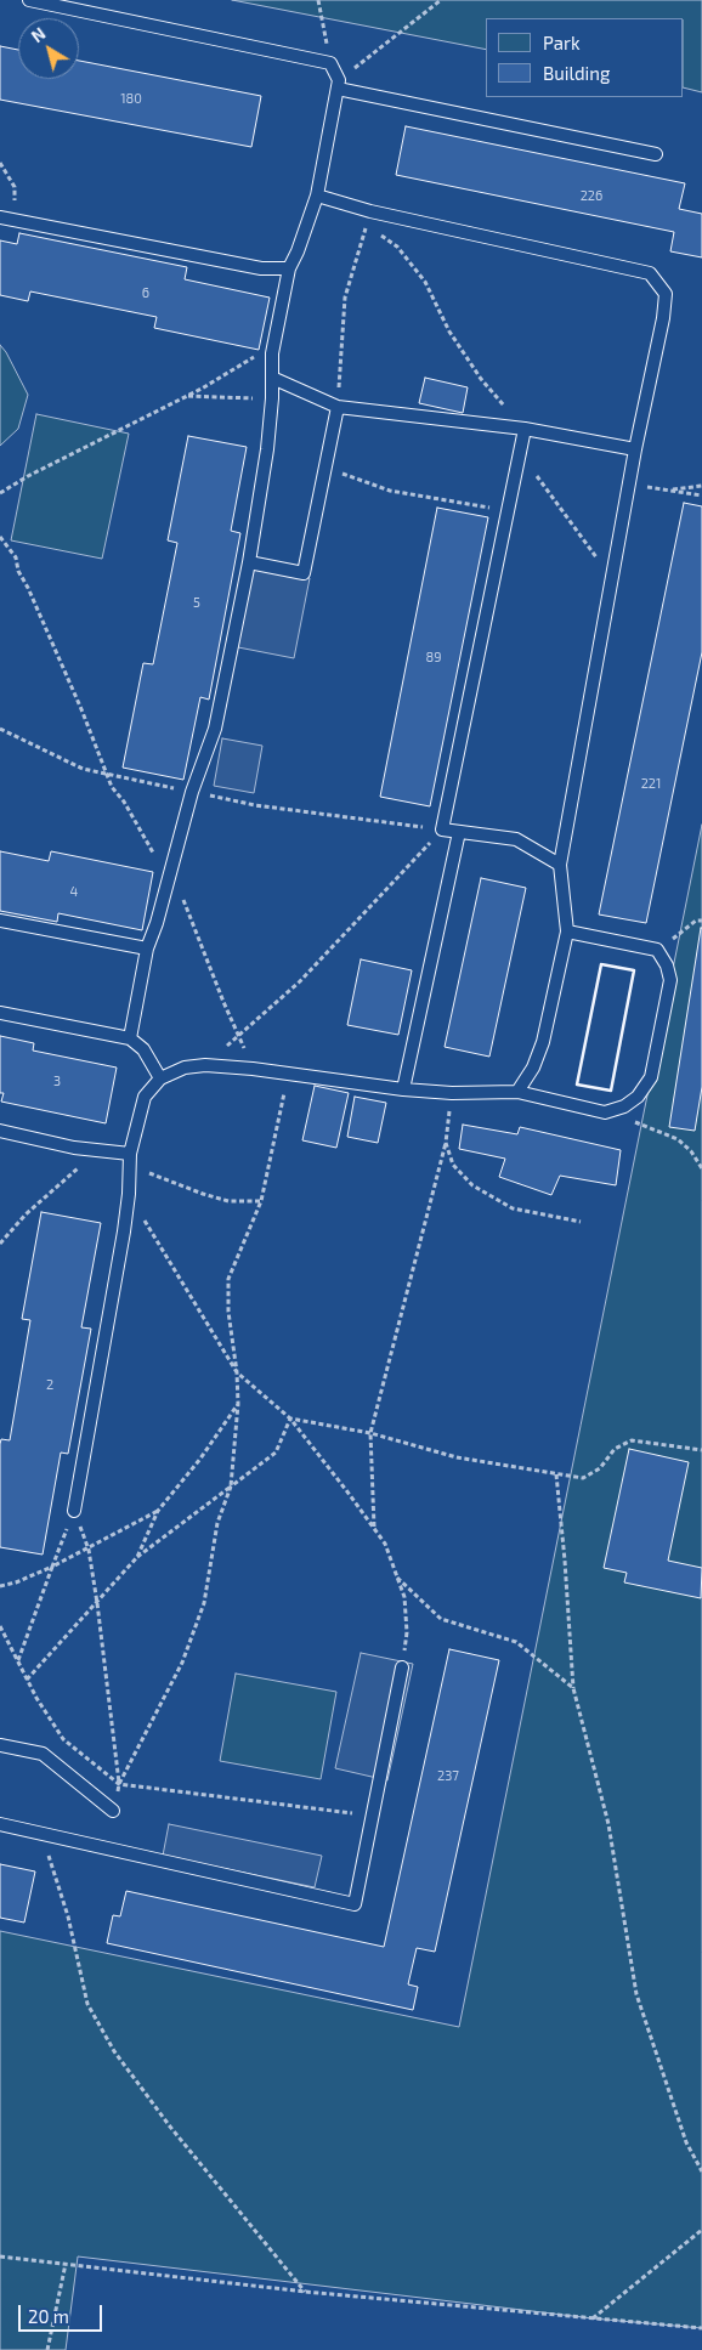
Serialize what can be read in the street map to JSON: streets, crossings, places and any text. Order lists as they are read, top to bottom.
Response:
{
  "house_numbers": [
    "180",
    "226",
    "6",
    "5",
    "89",
    "221",
    "4",
    "3",
    "2",
    "237"
  ],
  "legend": ["Park", "Building"],
  "scale_bar": "20 m",
  "north": "top left"
}
